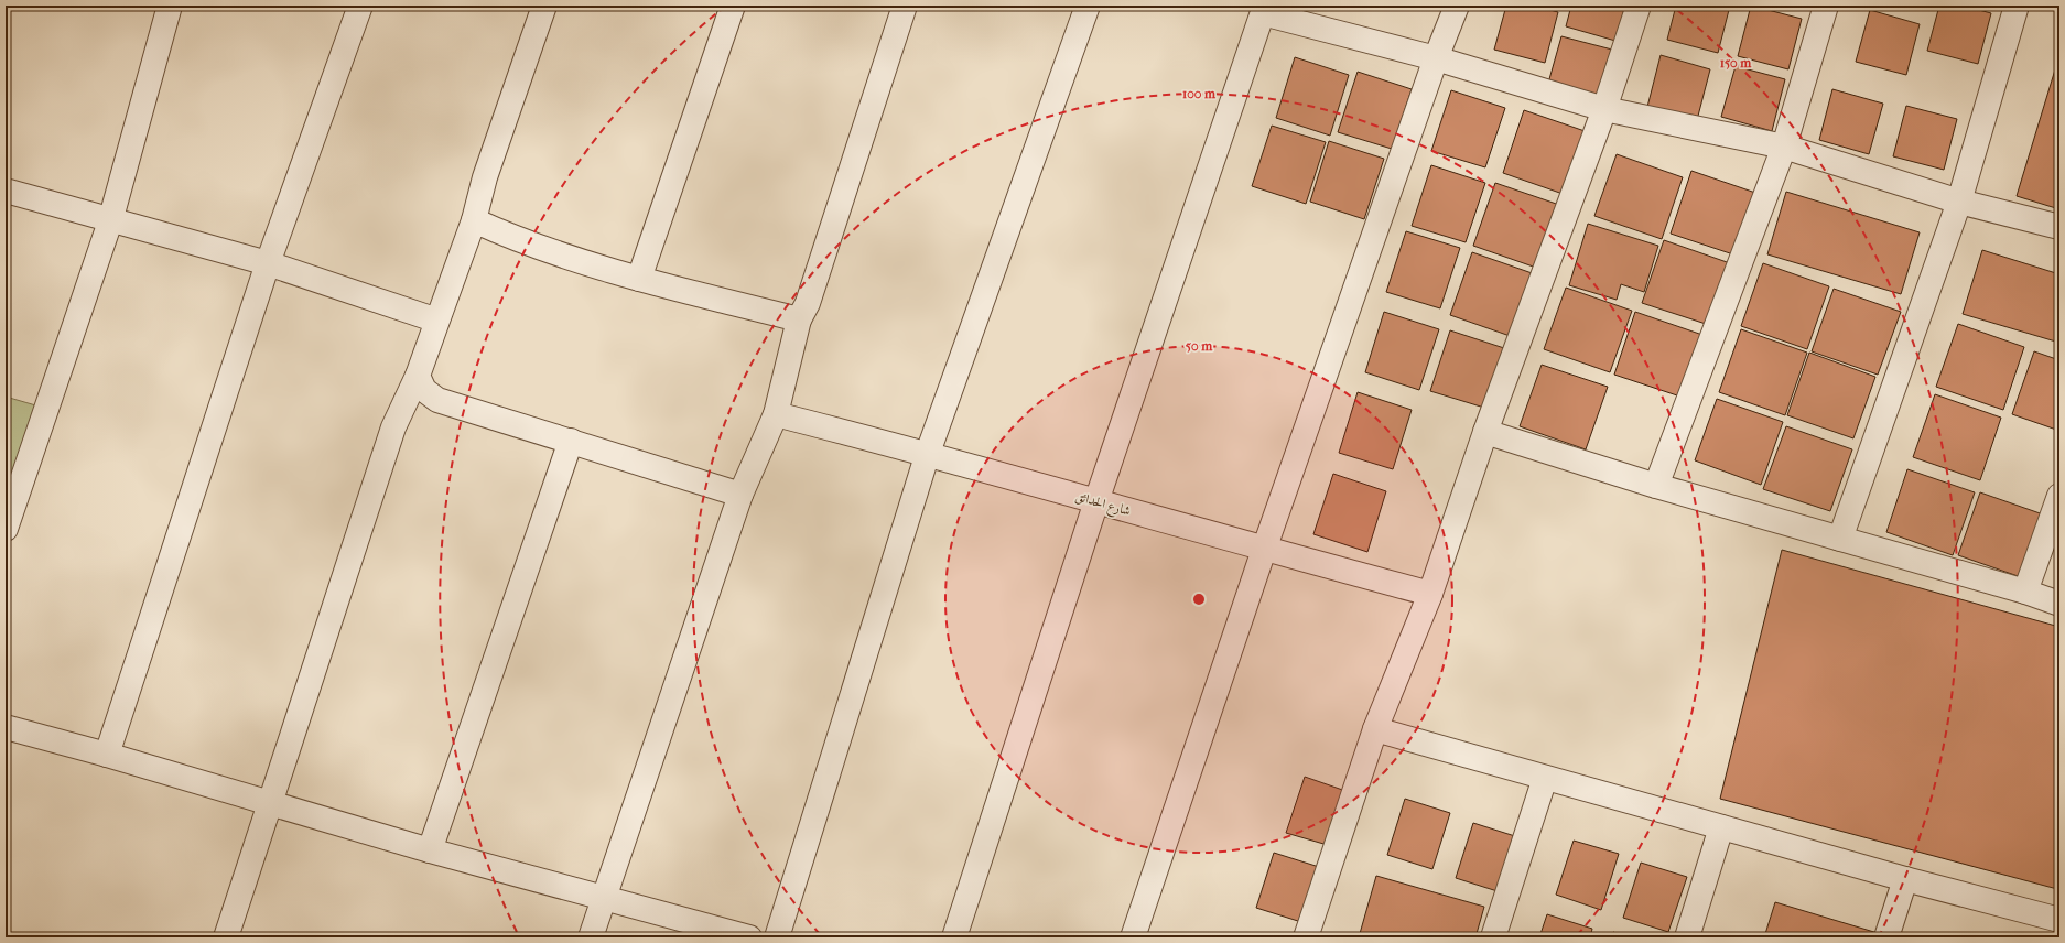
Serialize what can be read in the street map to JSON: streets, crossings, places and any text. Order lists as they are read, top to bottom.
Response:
{
  "streets": {
    "street": ["شارع الحدائق"]
  },
  "rings": ["150 m", "100 m", "50 m"]
}
